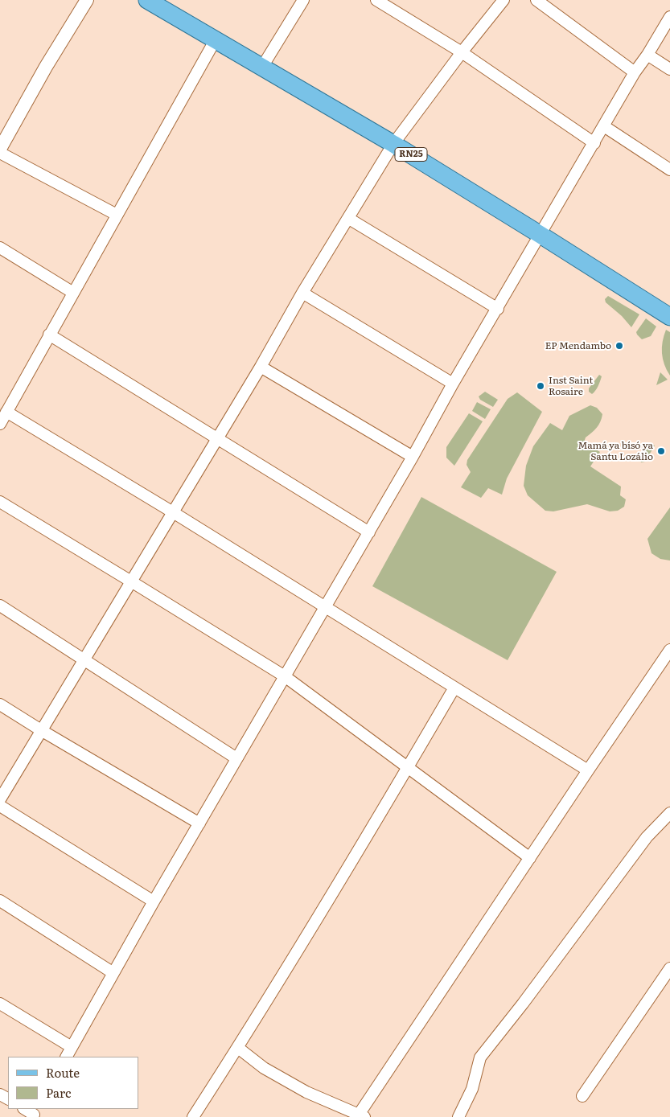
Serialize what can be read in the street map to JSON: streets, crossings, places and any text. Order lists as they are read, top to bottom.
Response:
{
  "streets": {
    "main road": ["RN25"]
  },
  "places": ["EP Mendambo", "Inst Saint Rosaire", "Mamá ya bísó ya Santu Lozálio"],
  "legend": ["Route", "Parc"]
}
